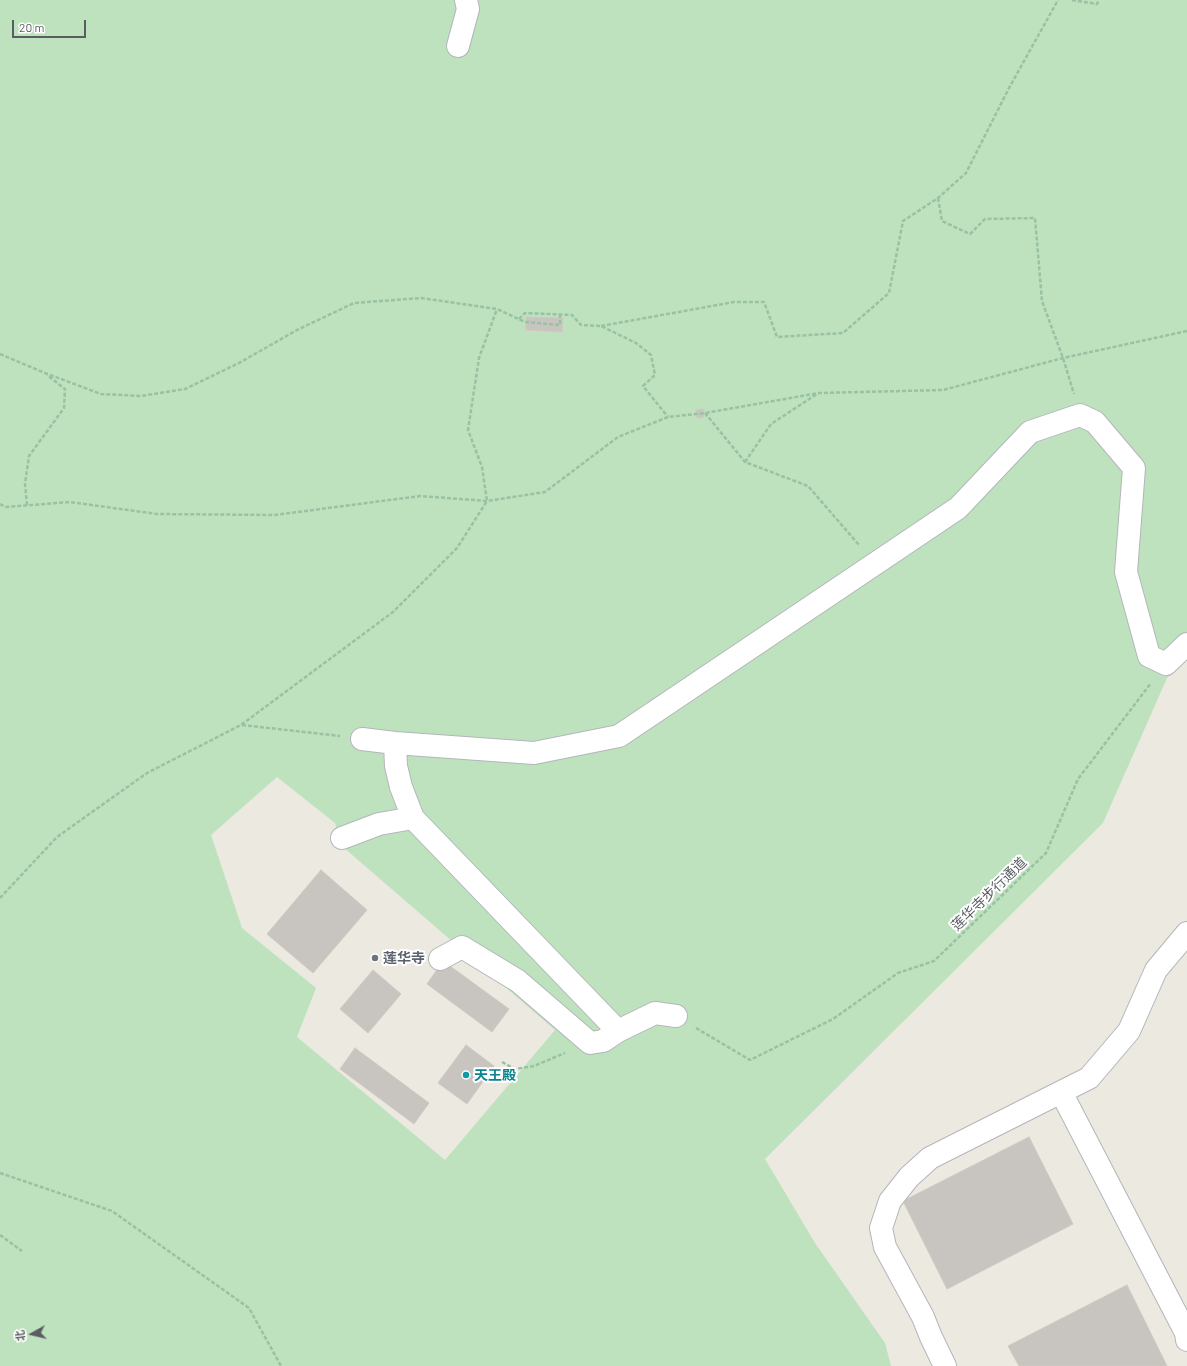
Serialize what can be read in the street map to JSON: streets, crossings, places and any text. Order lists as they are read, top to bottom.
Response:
{
  "streets": {
    "path": ["莲华寺步行通道"]
  },
  "places": ["莲华寺", "天王殿"],
  "scale_bar": "20 m",
  "north": "left"
}
